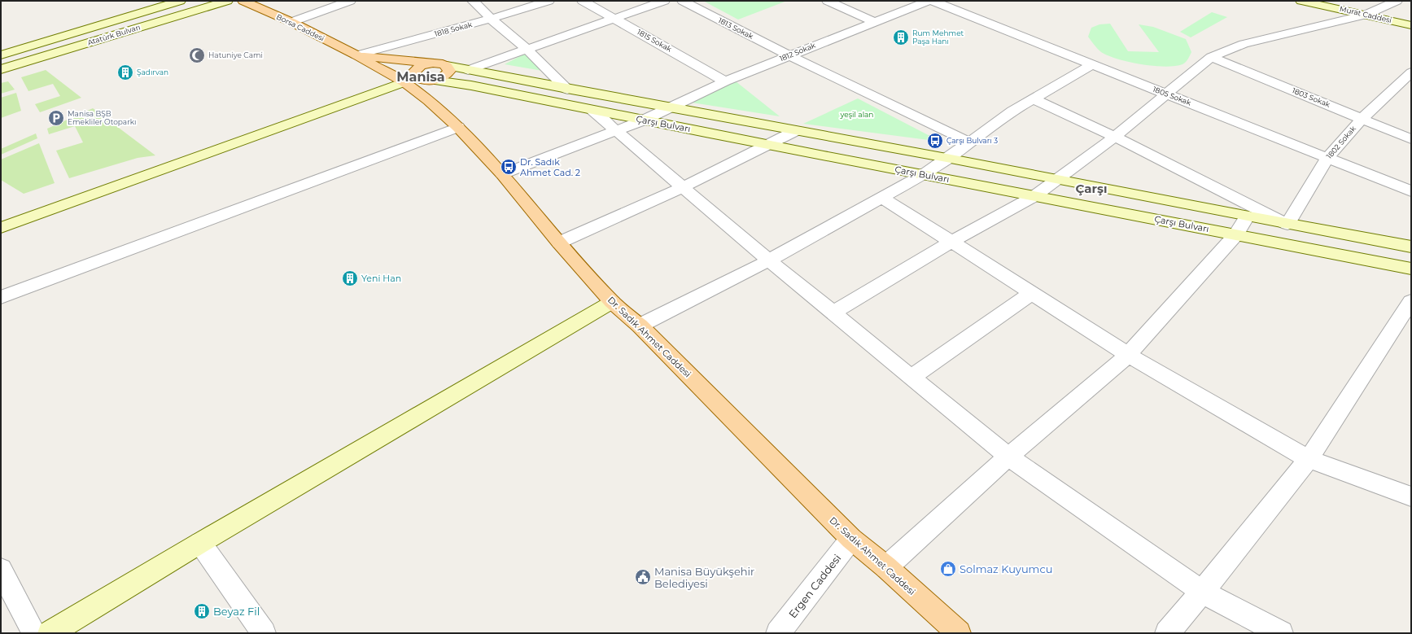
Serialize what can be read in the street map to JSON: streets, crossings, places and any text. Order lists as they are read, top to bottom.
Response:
{
  "streets": {
    "main road": ["Borsa Caddesi", "Dr. Sadık Ahmet Caddesi"],
    "street": [
      "Murat Caddesi",
      "1813 Sokak",
      "1818 Sokak",
      "Atatürk Bulvarı",
      "1815 Sokak",
      "1812 Sokak",
      "1805 Sokak",
      "1803 Sokak",
      "Çarşı Bulvarı",
      "1802 Sokak",
      "Ergen Caddesi"
    ]
  },
  "crossings": [
    ["Borsa Caddesi", "1818 Sokak"],
    ["Borsa Caddesi", "Dr. Sadık Ahmet Caddesi"],
    ["1813 Sokak", "1812 Sokak"],
    ["1818 Sokak", "Dr. Sadık Ahmet Caddesi"],
    ["1815 Sokak", "1812 Sokak"],
    ["1812 Sokak", "Çarşı Bulvarı"],
    ["1812 Sokak", "Dr. Sadık Ahmet Caddesi"],
    ["1805 Sokak", "1802 Sokak"],
    ["1803 Sokak", "1802 Sokak"],
    ["Çarşı Bulvarı", "1802 Sokak"],
    ["Dr. Sadık Ahmet Caddesi", "Ergen Caddesi"]
  ],
  "districts": ["Manisa", "Çarşı"],
  "parks": ["yeşil alan"],
  "places": {
    "building": [
      "Rum Mehmet Paşa Hanı",
      "Şadırvan",
      "Yeni Han",
      "Beyaz Fil"
    ],
    "mosque": ["Hatuniye Cami"],
    "parking": ["Manisa BŞB Emekliler Otoparkı"],
    "bus stop": ["Çarşı Bulvarı 3", "Dr. Sadık Ahmet Cad. 2"],
    "shop": ["Solmaz Kuyumcu"],
    "public building": ["Manisa Büyükşehir Belediyesi"]
  }
}
